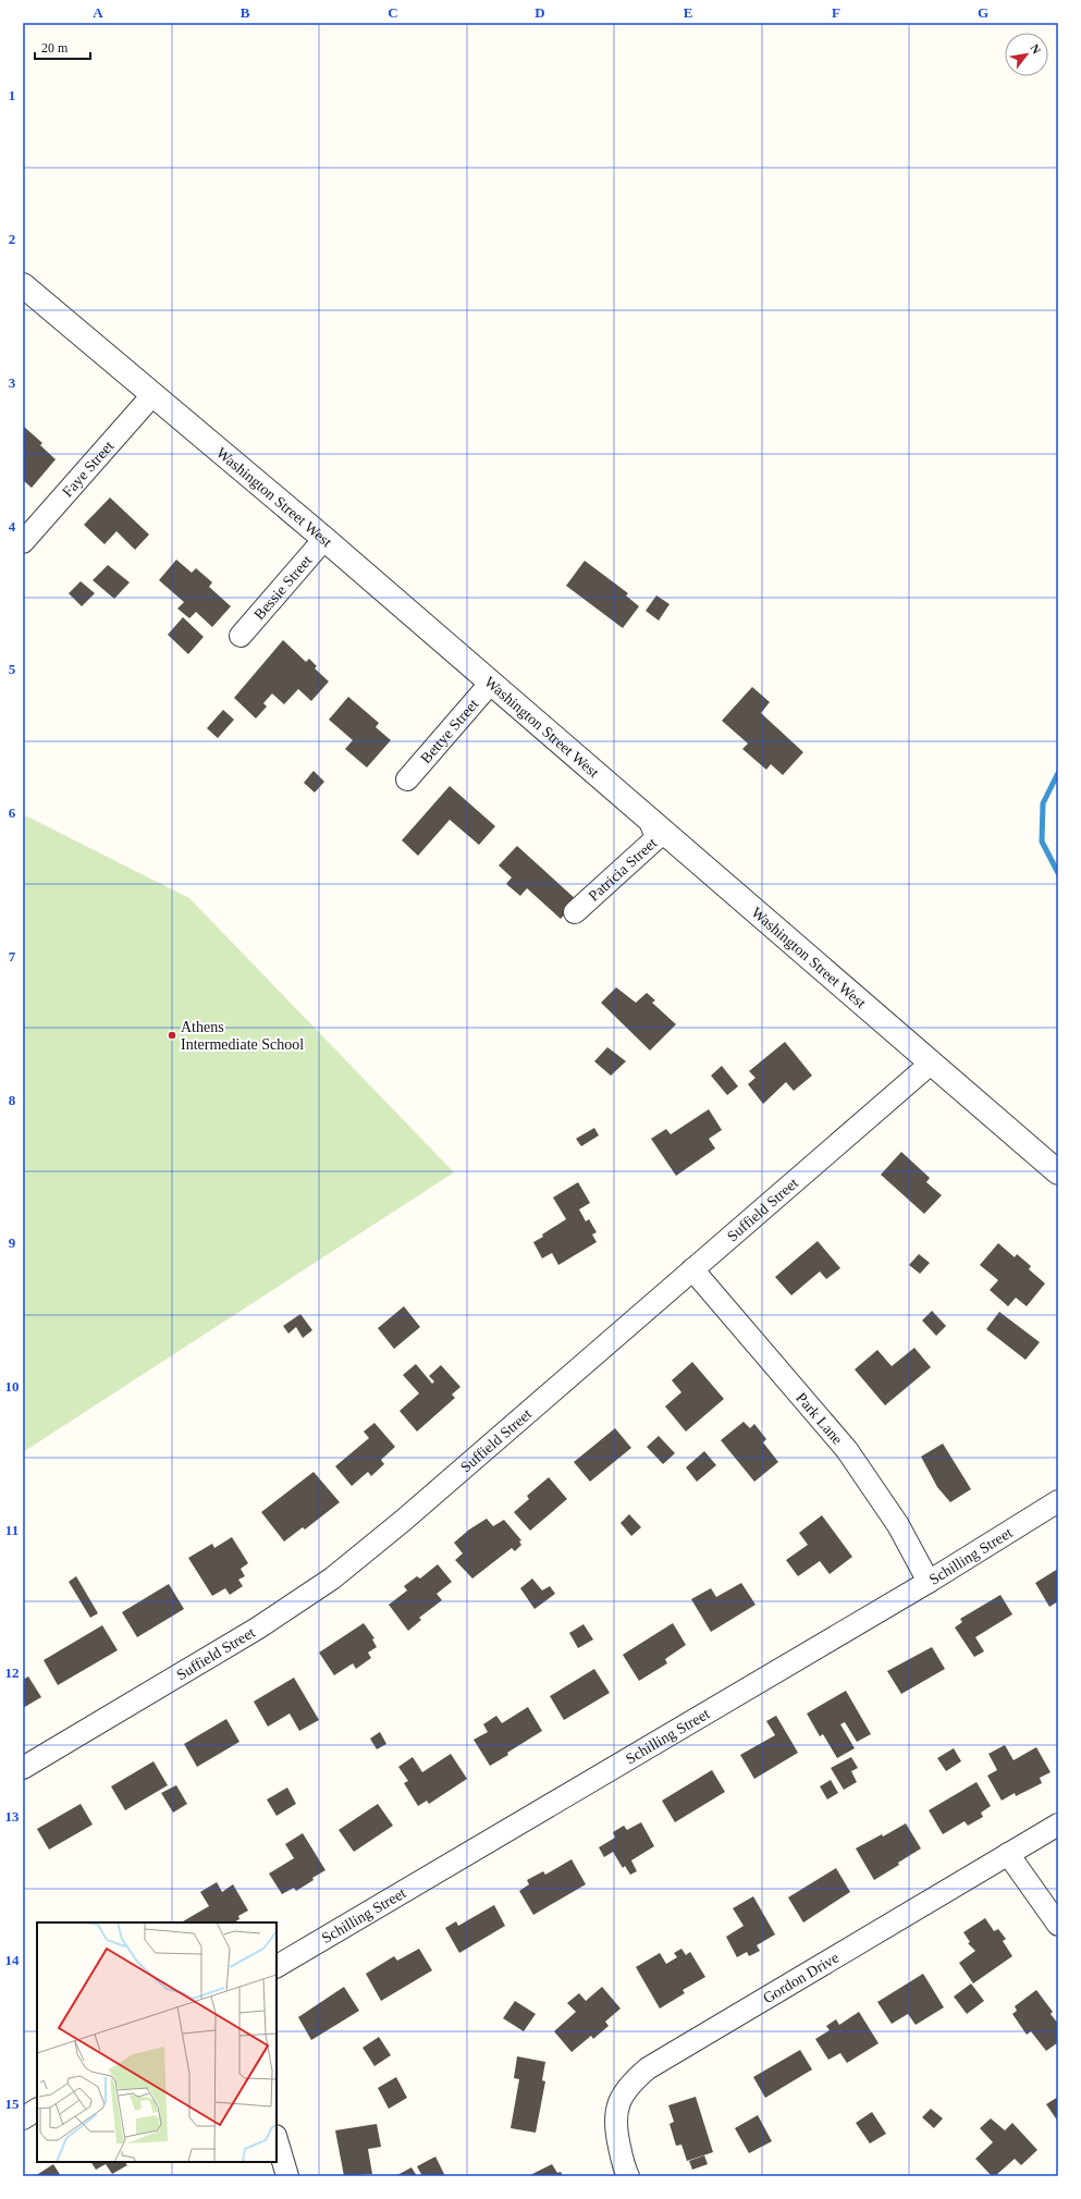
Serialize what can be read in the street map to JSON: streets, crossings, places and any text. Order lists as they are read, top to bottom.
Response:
{
  "streets": {
    "street": [
      "Faye Street",
      "Washington Street West",
      "Bessie Street",
      "Bettye Street",
      "Patricia Street",
      "Suffield Street",
      "Park Lane",
      "Schilling Street",
      "Gordon Drive"
    ]
  },
  "crossings": [
    ["Faye Street", "Washington Street West"],
    ["Washington Street West", "Bessie Street"],
    ["Washington Street West", "Bettye Street"],
    ["Washington Street West", "Patricia Street"],
    ["Washington Street West", "Suffield Street"],
    ["Suffield Street", "Park Lane"],
    ["Park Lane", "Schilling Street"]
  ],
  "places": ["Athens Intermediate School"],
  "scale_bar": "20 m",
  "north": "top right",
  "grid": {
    "columns": [
      "A",
      "B",
      "C",
      "D",
      "E",
      "F",
      "G"
    ],
    "rows": [
      "1",
      "2",
      "3",
      "4",
      "5",
      "6",
      "7",
      "8",
      "9",
      "10",
      "11",
      "12",
      "13",
      "14",
      "15"
    ]
  }
}
